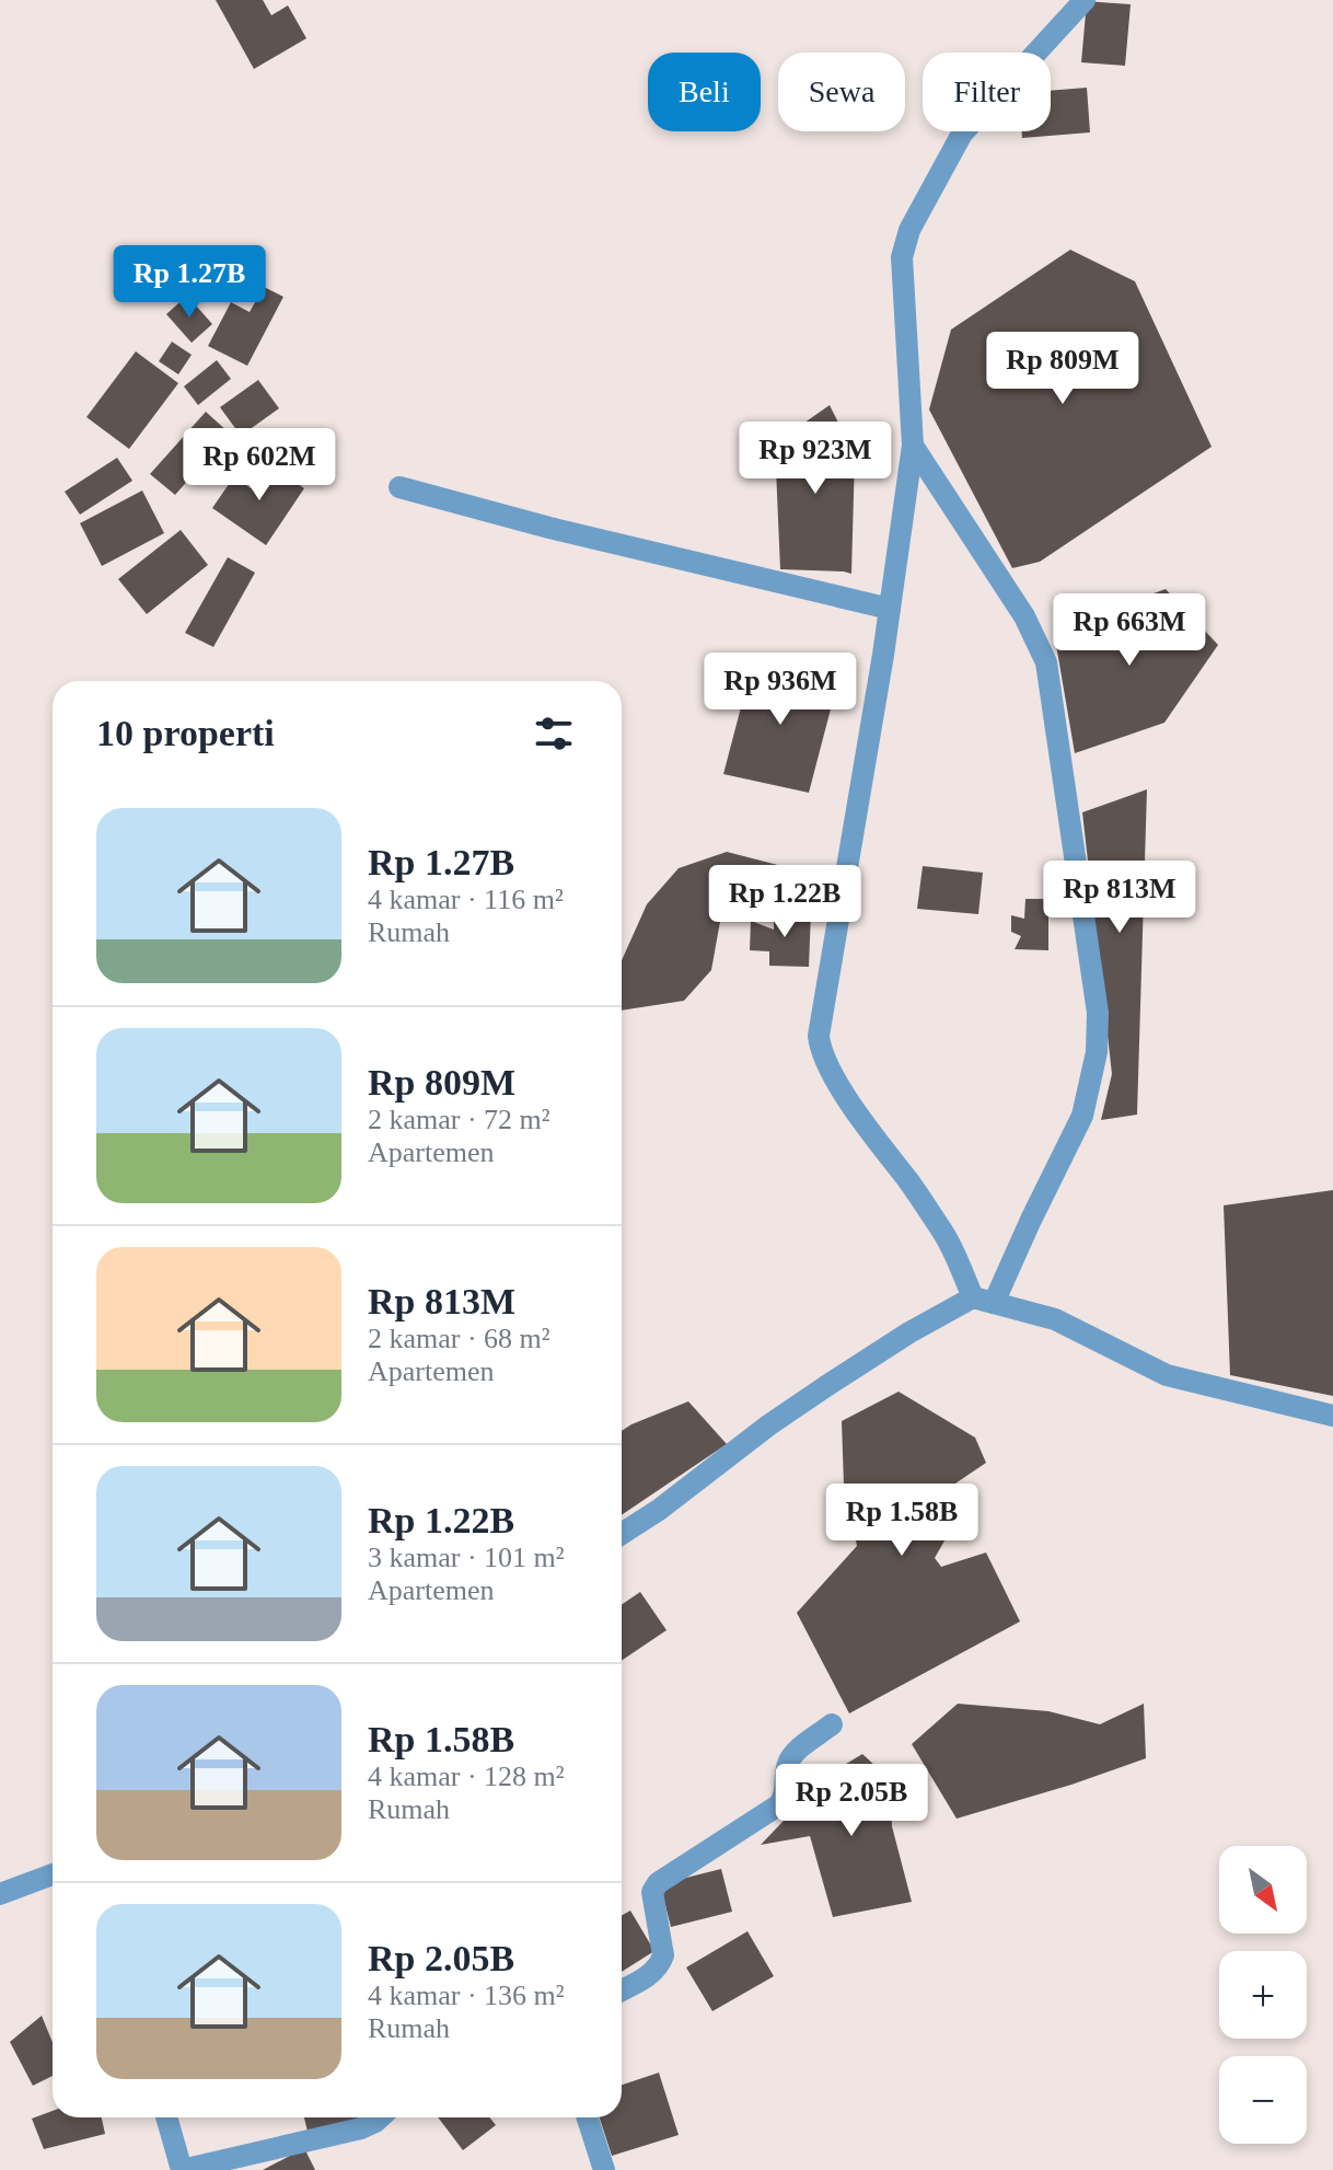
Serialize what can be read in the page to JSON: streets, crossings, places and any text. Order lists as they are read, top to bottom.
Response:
{
  "north": "bottom right",
  "page": {
    "chip": ["Beli", "Sewa", "Filter"],
    "price": [
      "Rp 1.27B",
      "Rp 809M",
      "Rp 923M",
      "Rp 602M",
      "Rp 663M",
      "Rp 936M",
      "Rp 813M",
      "Rp 1.22B",
      "Rp 1.58B",
      "Rp 2.05B"
    ],
    "heading": "10 properti",
    "list": [
      {
        "name": "Rp 1.27B",
        "note": "4 kamar · 116 m² · Rumah"
      },
      {
        "name": "Rp 809M",
        "note": "2 kamar · 72 m² · Apartemen"
      },
      {
        "name": "Rp 813M",
        "note": "2 kamar · 68 m² · Apartemen"
      },
      {
        "name": "Rp 1.22B",
        "note": "3 kamar · 101 m² · Apartemen"
      },
      {
        "name": "Rp 1.58B",
        "note": "4 kamar · 128 m² · Rumah"
      },
      {
        "name": "Rp 2.05B",
        "note": "4 kamar · 136 m² · Rumah"
      }
    ],
    "map_buttons": ["+", "−"]
  }
}
